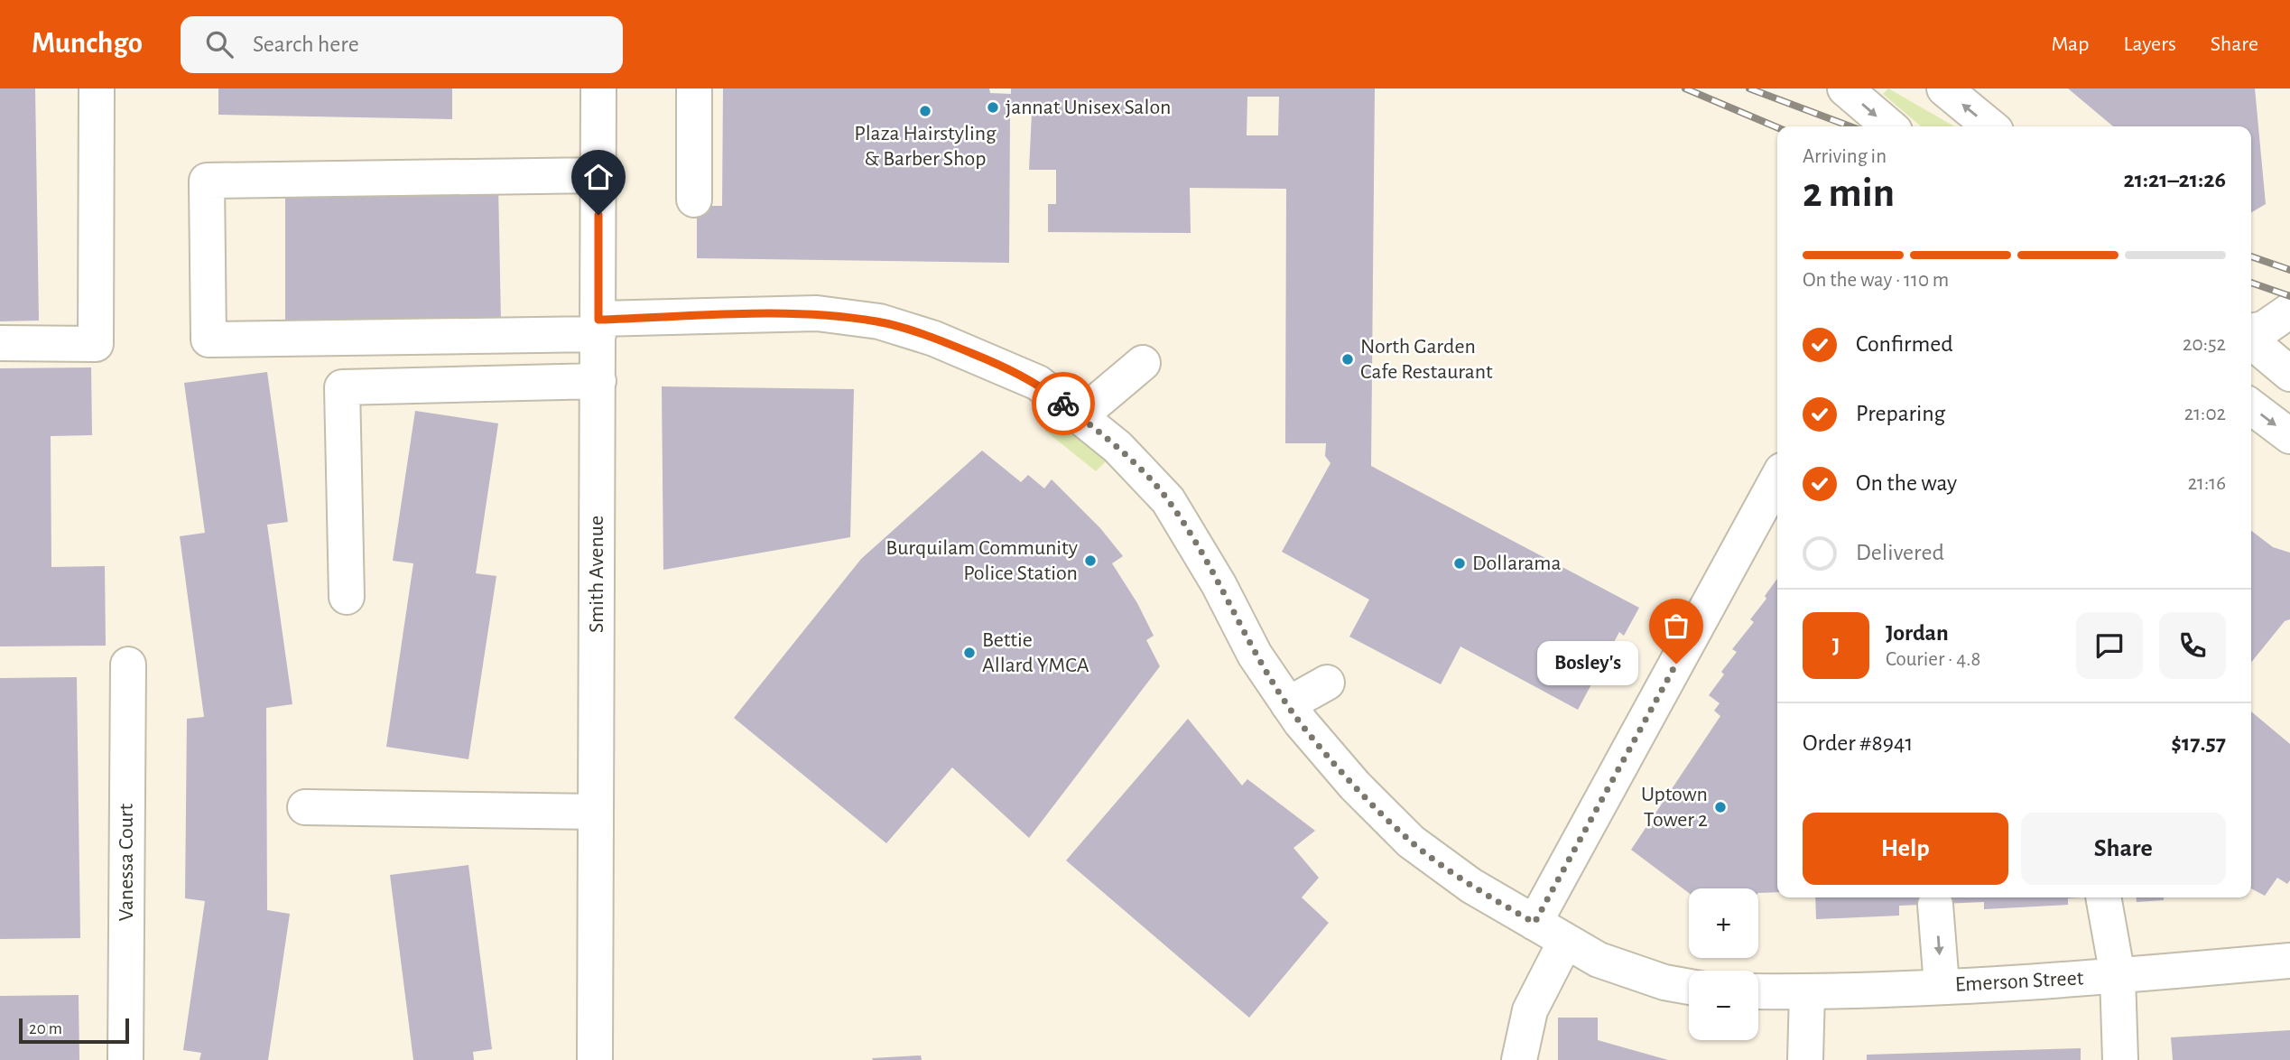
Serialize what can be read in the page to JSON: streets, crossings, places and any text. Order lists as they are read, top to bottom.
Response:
{
  "streets": {
    "street": ["Smith Avenue", "Vanessa Court", "Emerson Street"]
  },
  "places": [
    "jannat Unisex Salon",
    "Plaza Hairstyling & Barber Shop",
    "North Garden Cafe Restaurant",
    "Burquilam Community Police Station",
    "Dollarama",
    "Bettie Allard YMCA",
    "Bosley's",
    "Uptown Tower 2"
  ],
  "scale_bar": "20 m",
  "page": {
    "header": "Munchgo",
    "search": "Search here",
    "nav": ["Map", "Layers", "Share"],
    "heading": ["2 min", "Arriving in", "21:21–21:26"],
    "panel": [
      "Jordan",
      "Courier · 4.8",
      "Order #8941",
      "$17.57"
    ],
    "bar": "On the way · 110 m",
    "list": [
      ["Confirmed", "20:52"],
      ["Preparing", "21:02"],
      ["On the way", "21:16"],
      "Delivered"
    ],
    "round": "J",
    "bubble": "Bosley's",
    "buttons": ["Help", "Share"],
    "map_buttons": ["+", "−"],
    "scale": "20 m"
  }
}
